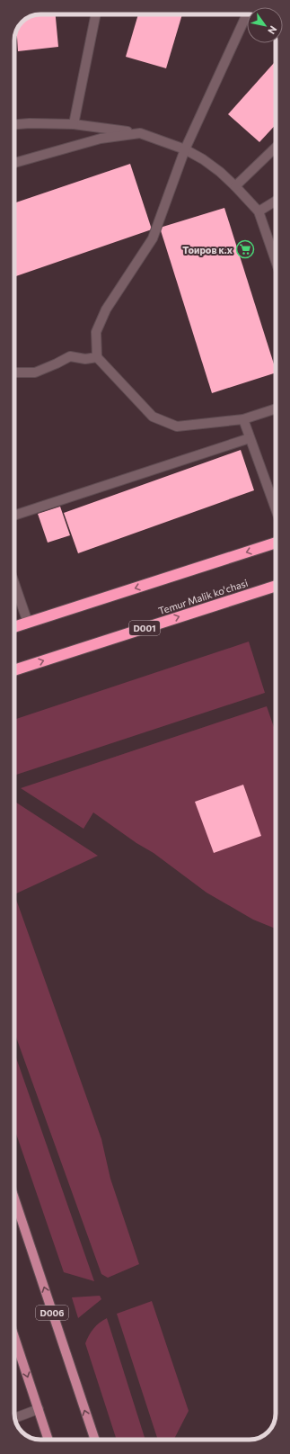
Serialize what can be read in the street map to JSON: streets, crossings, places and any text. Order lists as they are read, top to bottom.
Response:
{
  "streets": {
    "highway": ["Temur Malik ko'chasi", "D001"],
    "main road": ["D006"]
  },
  "places": {
    "supermarket": ["Тоиров к.х"]
  },
  "north": "bottom right"
}
